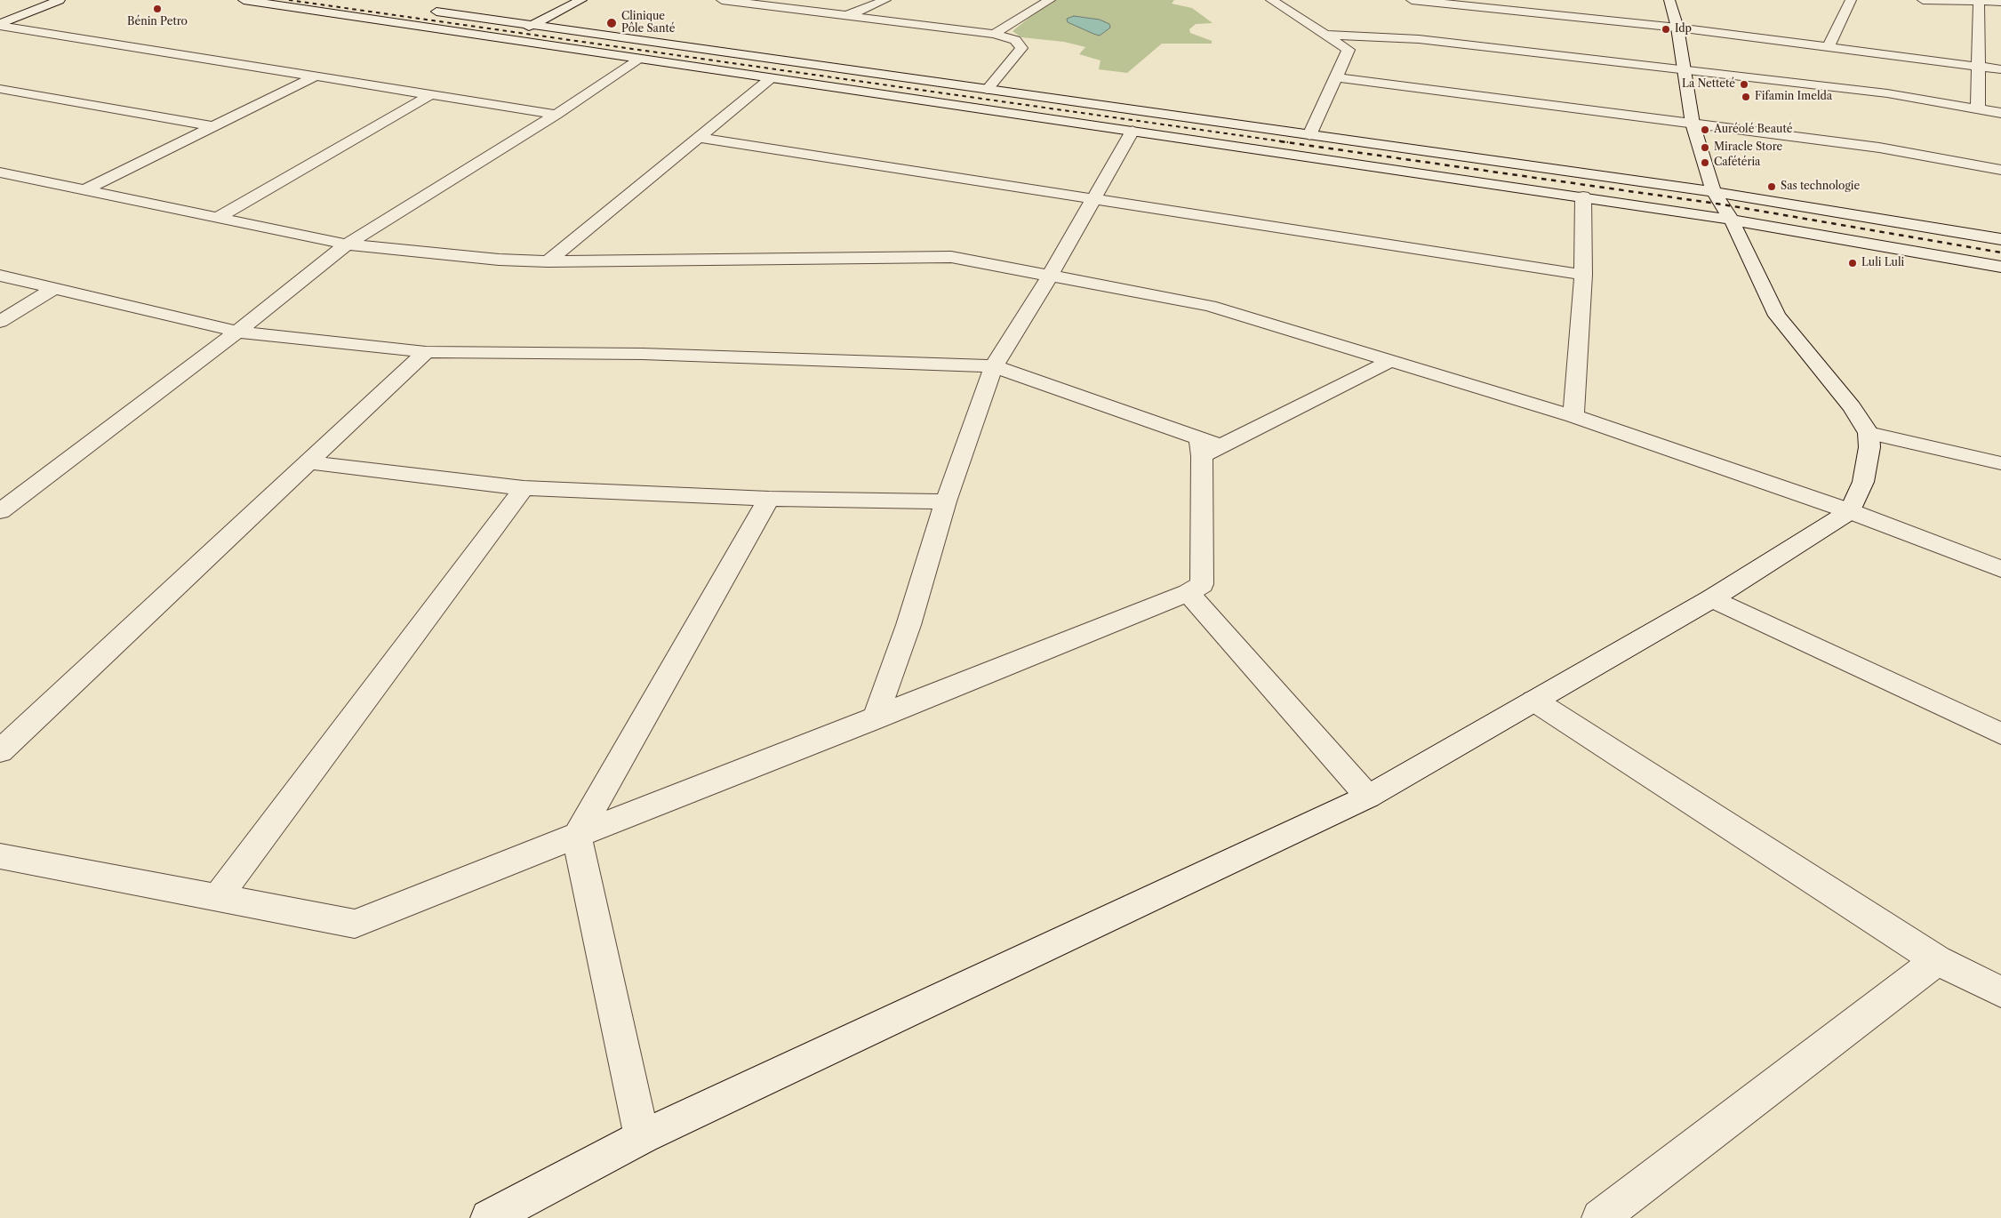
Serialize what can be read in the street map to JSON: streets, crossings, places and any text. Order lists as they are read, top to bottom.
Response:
{
  "places": [
    "Bénin Petro",
    "Clinique Pôle Santé",
    "Idp",
    "La Netteté",
    "Fifamin Imelda",
    "Auréolé Beauté",
    "Miracle Store",
    "Cafétéria",
    "Sas technologie",
    "Luli Luli"
  ]
}
